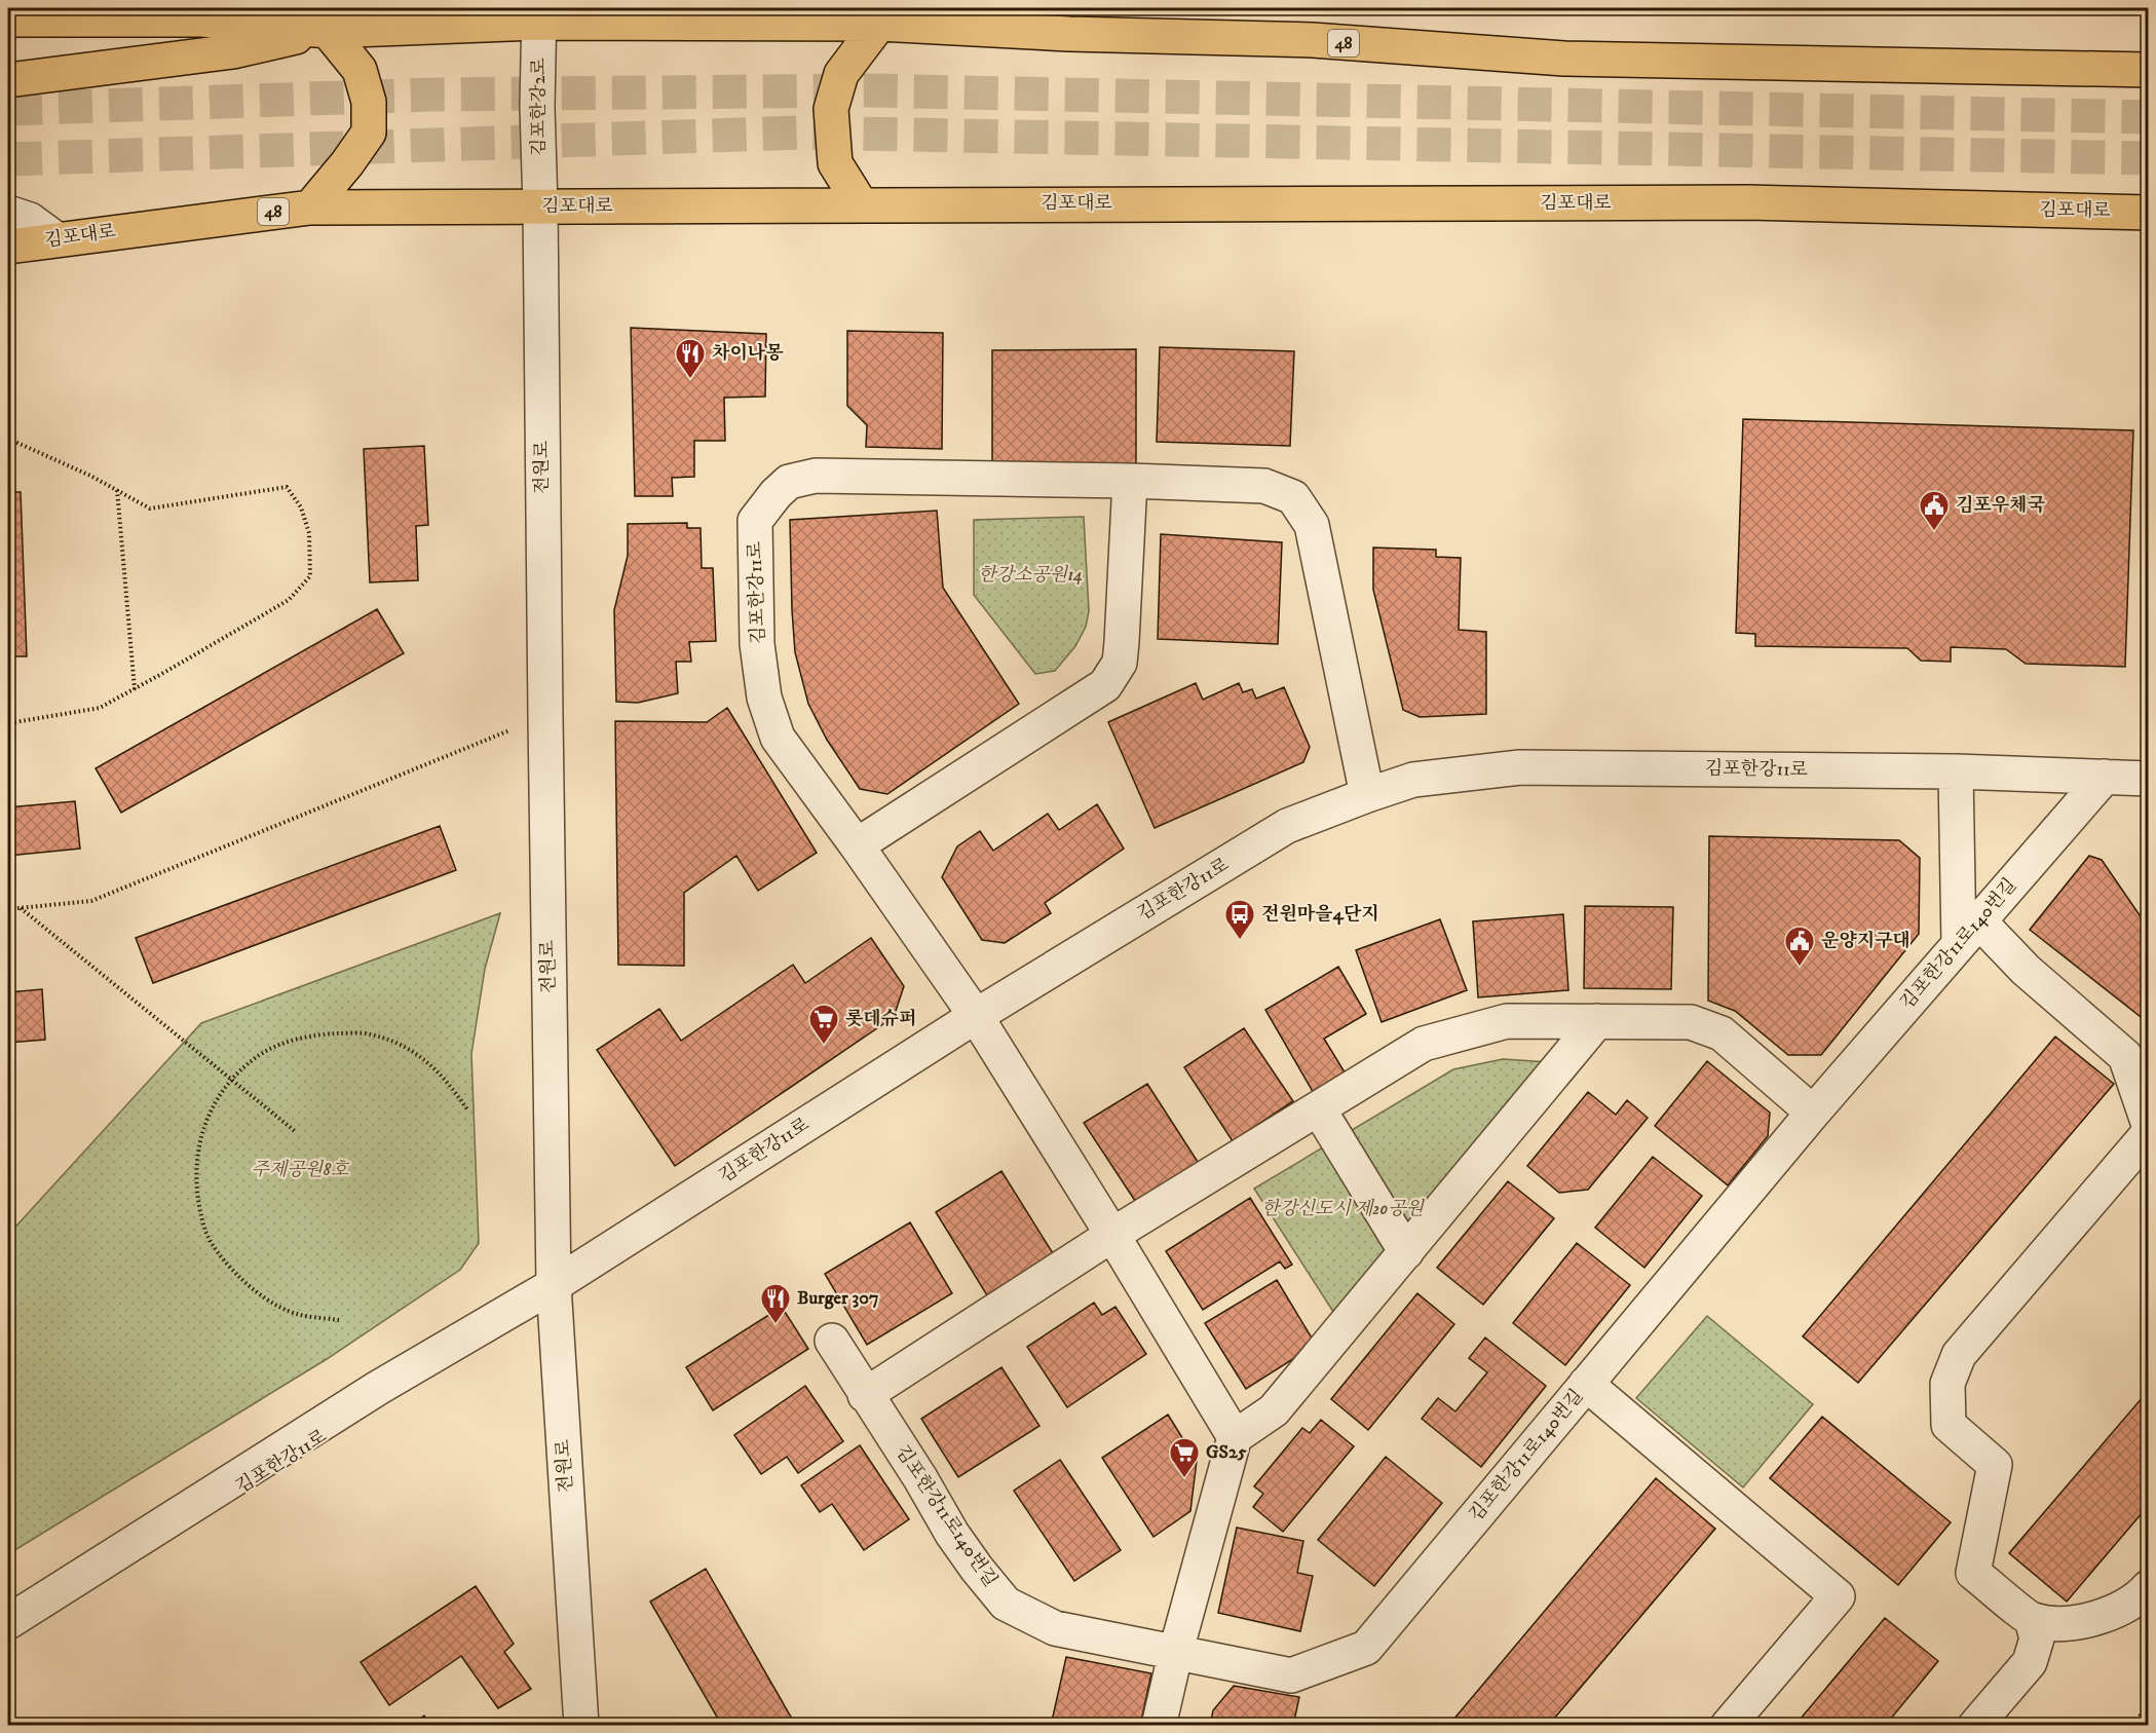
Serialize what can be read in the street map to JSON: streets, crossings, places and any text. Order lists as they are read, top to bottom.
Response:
{
  "streets": {
    "main road": ["48", "김포대로"],
    "street": [
      "김포한강2로",
      "전원로",
      "김포한강11로",
      "김포한강11로140번길"
    ]
  },
  "crossings": [
    ["48", "김포한강2로"],
    ["김포한강2로", "김포대로"],
    ["김포한강2로", "전원로"],
    ["김포대로", "전원로"],
    ["전원로", "김포한강11로"],
    ["김포한강11로", "김포한강11로140번길"]
  ],
  "parks": ["한강소공원14", "주제공원8호", "한강신도시 제20공원"],
  "places": {
    "restaurant": ["차이나몽", "Burger 307"],
    "public building": ["김포우체국", "운양지구대"],
    "bus stop": ["전원마을4단지"],
    "supermarket": ["롯데슈퍼", "GS25"]
  }
}
